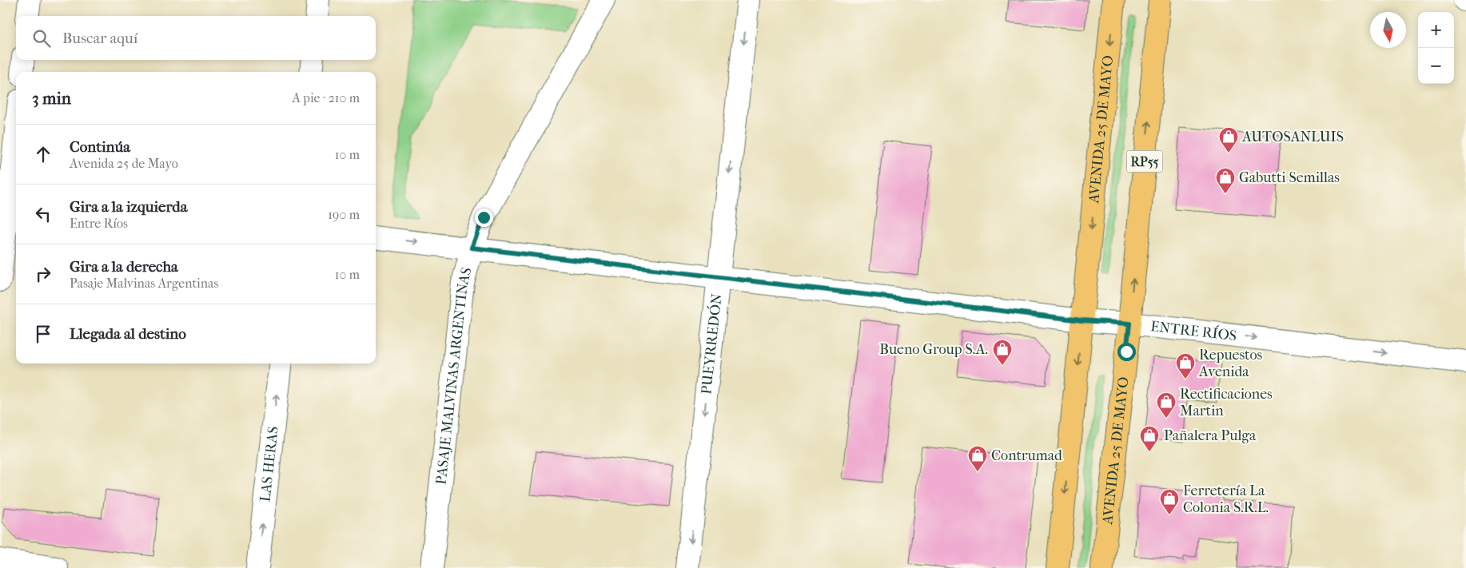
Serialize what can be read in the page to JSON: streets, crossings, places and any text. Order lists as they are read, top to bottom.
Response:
{
  "streets": {
    "main road": ["AVENIDA 25 DE MAYO", "RP55"],
    "street": [
      "ENTRE RÍOS",
      "PUEYRREDÓN",
      "PASAJE MALVINAS ARGENTINAS",
      "LAS HERAS"
    ]
  },
  "crossings": [
    ["AVENIDA 25 DE MAYO", "ENTRE RÍOS"],
    ["ENTRE RÍOS", "PUEYRREDÓN"],
    ["ENTRE RÍOS", "PASAJE MALVINAS ARGENTINAS"]
  ],
  "one_way": ["ENTRE RÍOS", "PUEYRREDÓN", "LAS HERAS"],
  "places": {
    "shop": [
      "AUTOSANLUIS",
      "Gabutti Semillas",
      "Bueno Group S.A.",
      "Repuestos Avenida",
      "Rectificaciones Martin",
      "Pañalera Pulga",
      "Contrumad",
      "Ferretería La Colonia S.R.L."
    ]
  },
  "north": "bottom",
  "page": {
    "map_buttons": ["+", "−"],
    "search": "Buscar aquí",
    "heading": ["3 min", "A pie · 210 m"],
    "list": [
      ["Continúa", "Avenida 25 de Mayo", "10 m"],
      ["Gira a la izquierda", "Entre Ríos", "190 m"],
      ["Gira a la derecha", "Pasaje Malvinas Argentinas", "10 m"],
      "Llegada al destino"
    ]
  }
}
